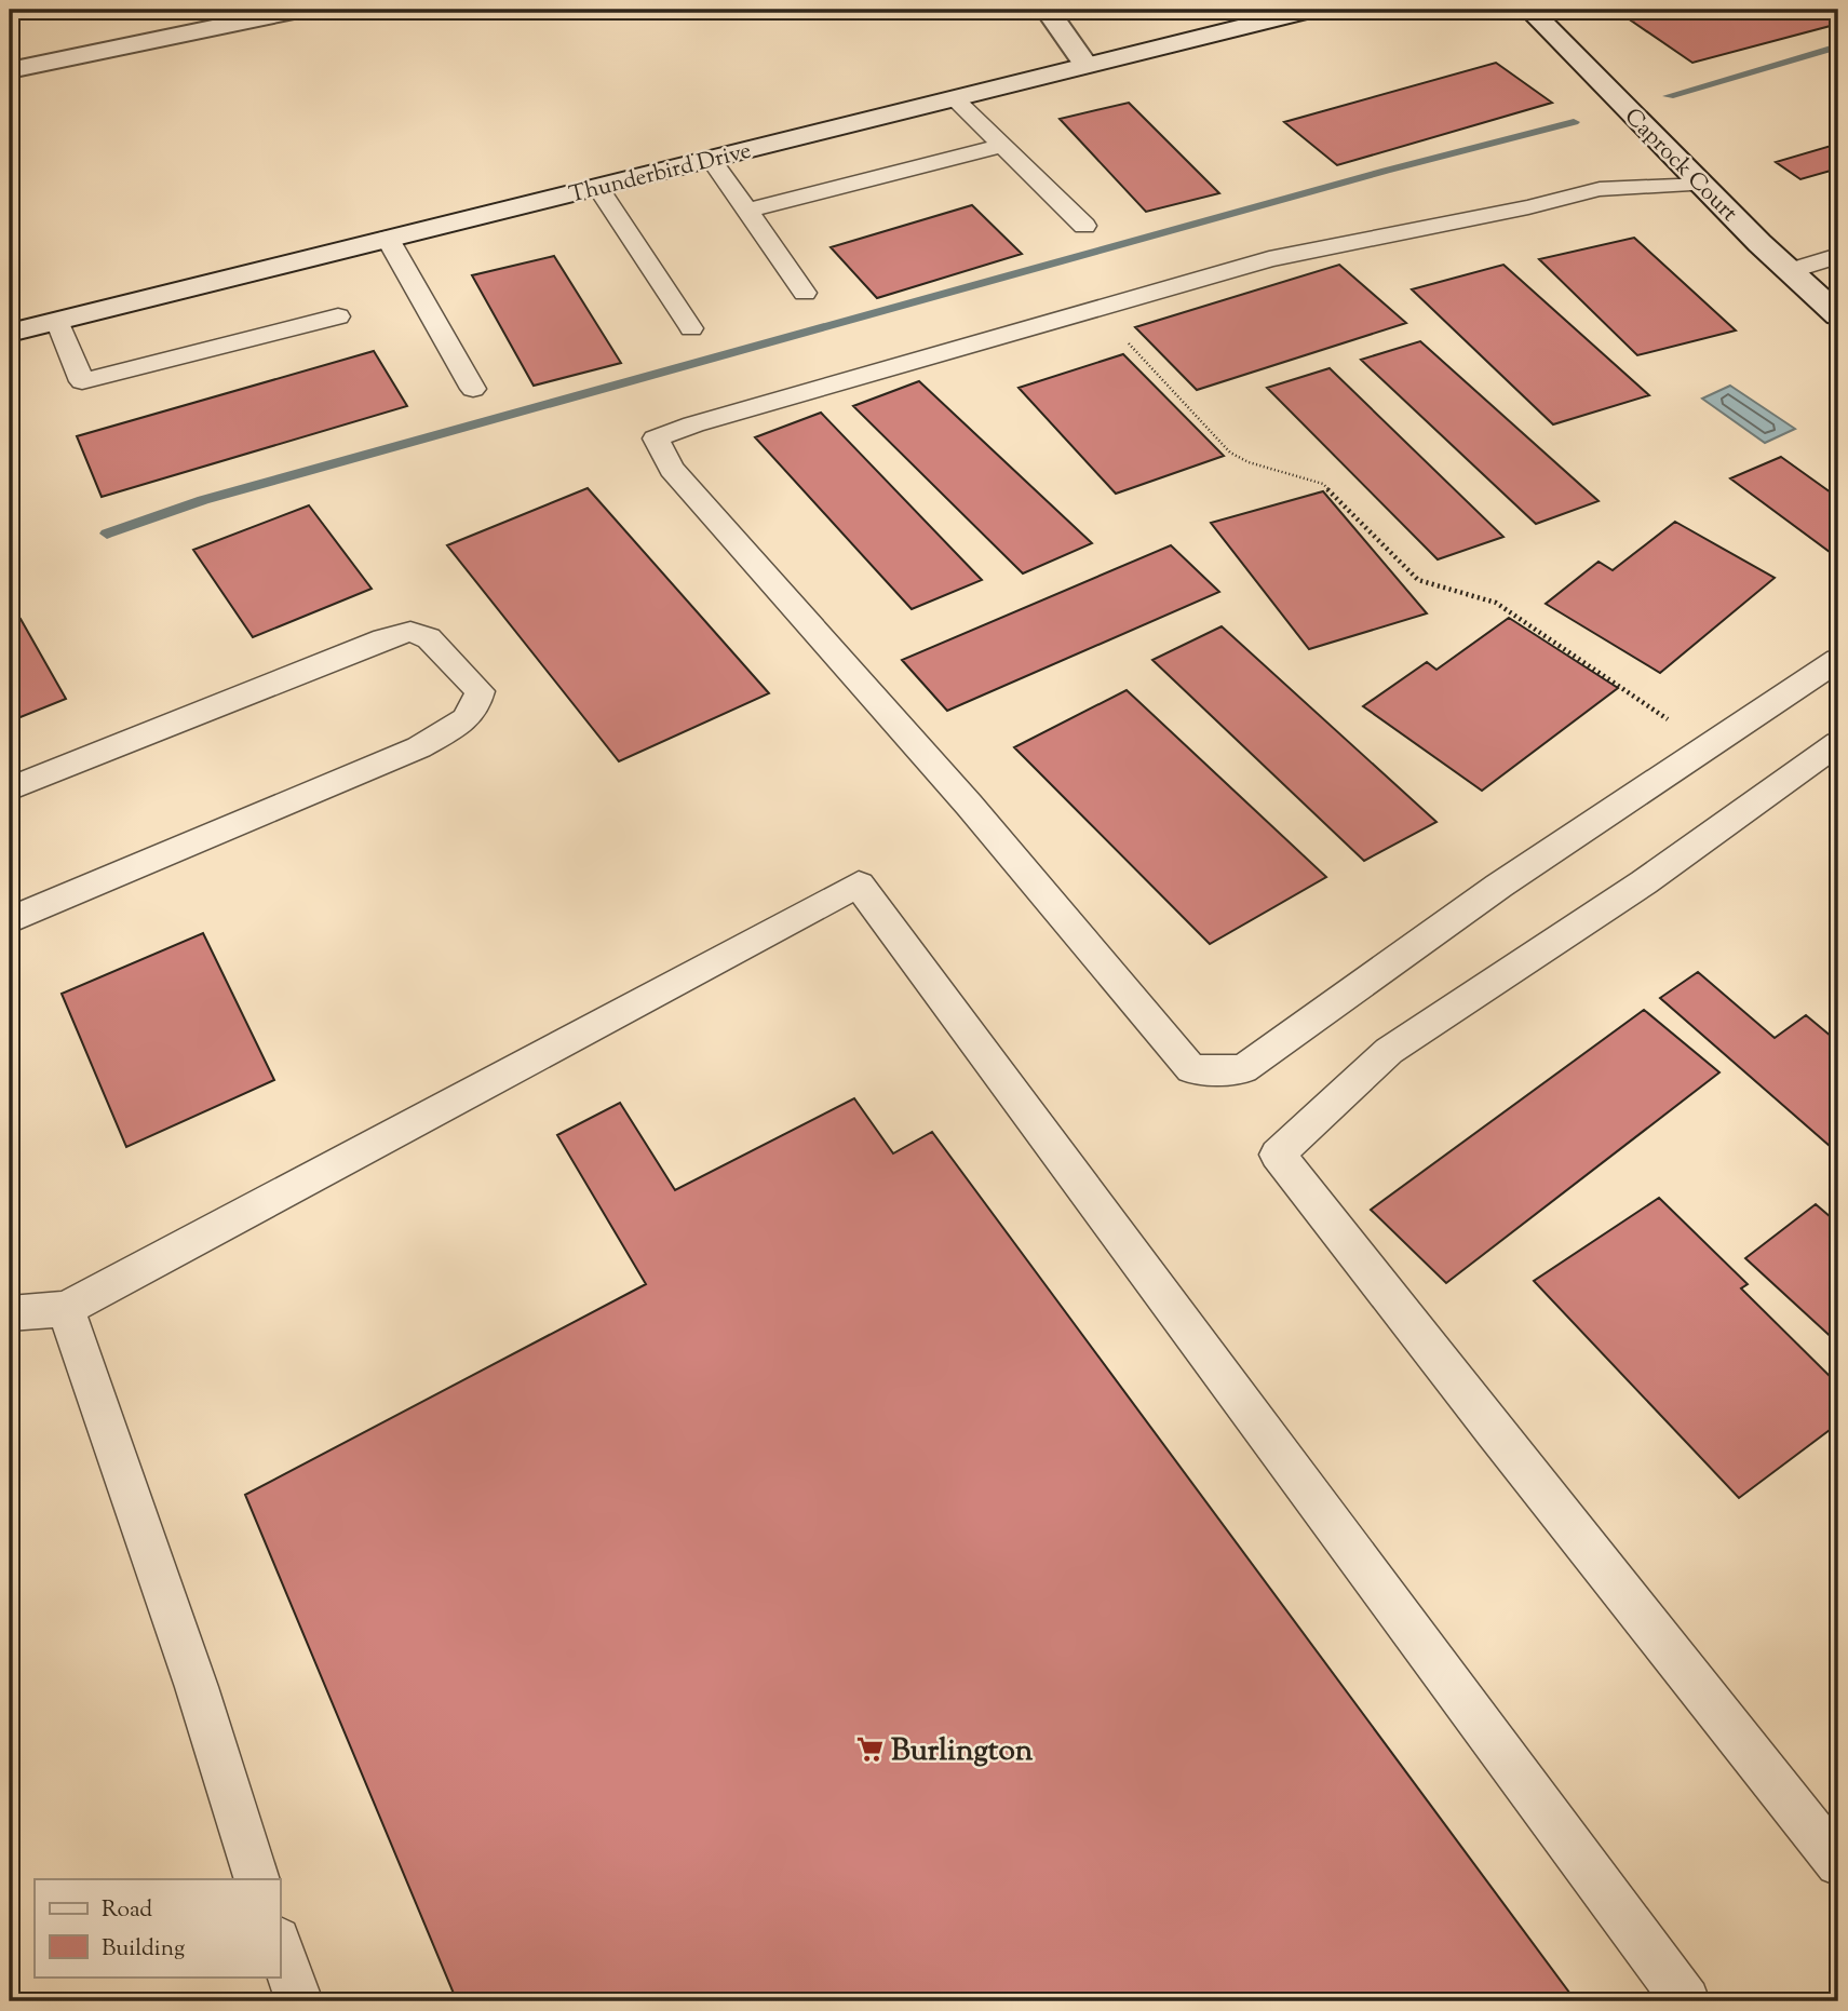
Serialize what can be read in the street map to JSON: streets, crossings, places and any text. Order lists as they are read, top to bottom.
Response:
{
  "streets": {
    "street": ["Caprock Court", "Thunderbird Drive"]
  },
  "places": {
    "supermarket": ["Burlington"]
  },
  "legend": ["Road", "Building"]
}
